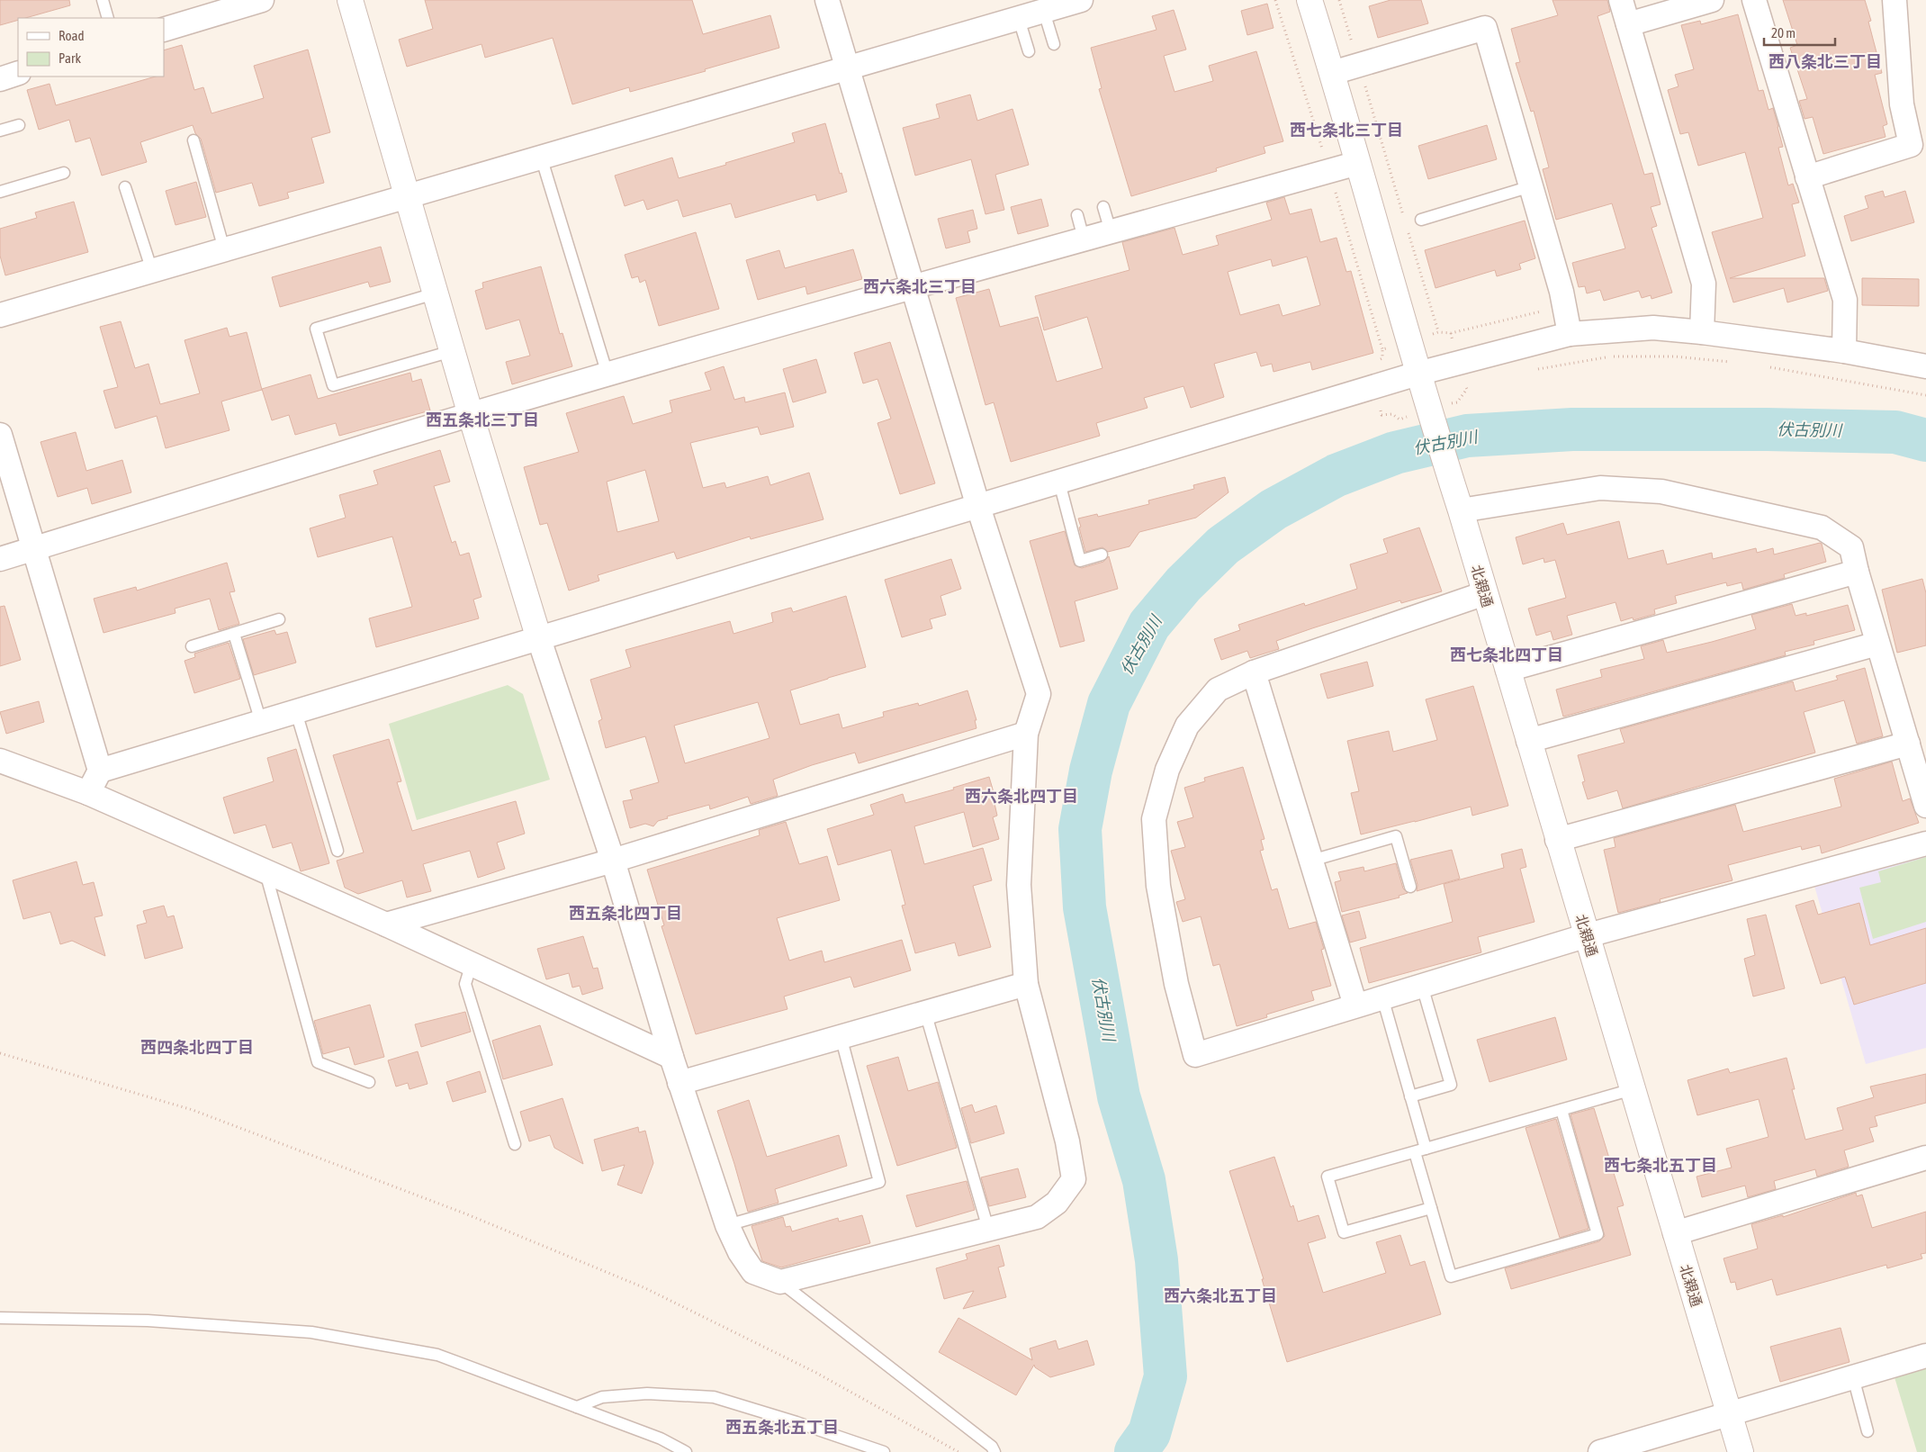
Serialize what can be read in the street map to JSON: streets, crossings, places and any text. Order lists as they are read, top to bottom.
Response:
{
  "streets": {
    "street": ["北親通"]
  },
  "districts": [
    "西八条北三丁目",
    "西七条北三丁目",
    "西六条北三丁目",
    "西五条北三丁目",
    "西七条北四丁目",
    "西六条北四丁目",
    "西五条北四丁目",
    "西四条北四丁目",
    "西七条北五丁目",
    "西六条北五丁目",
    "西五条北五丁目"
  ],
  "water": ["伏古別川"],
  "legend": ["Road", "Park"],
  "scale_bar": "20 m"
}
